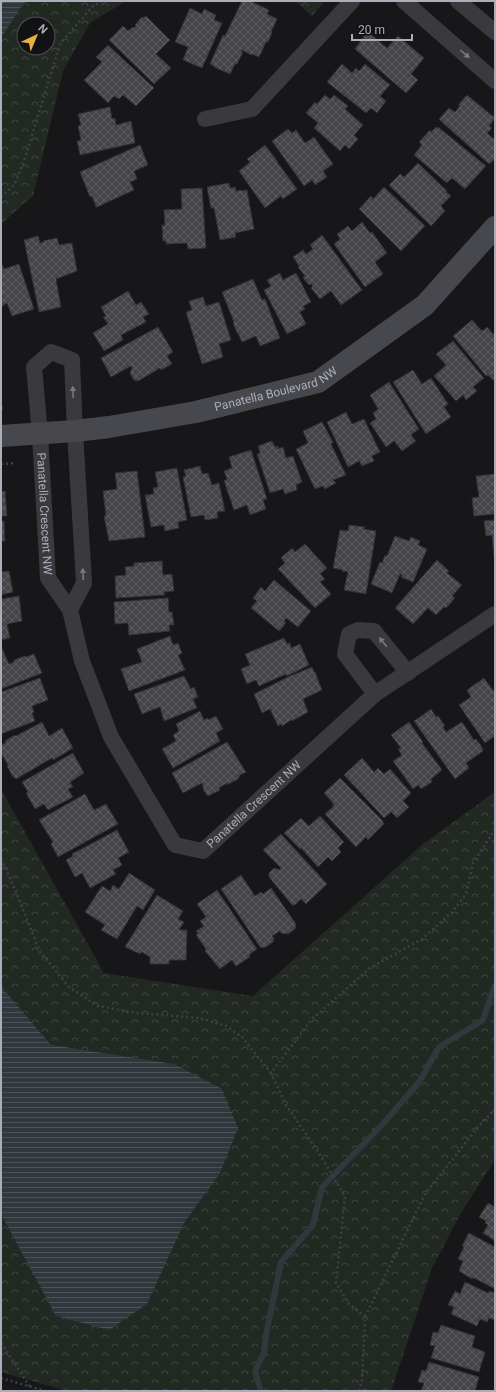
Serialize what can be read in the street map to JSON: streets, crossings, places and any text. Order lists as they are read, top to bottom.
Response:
{
  "streets": {
    "street": ["Panatella Boulevard NW", "Panatella Crescent NW"]
  },
  "crossings": [
    ["Panatella Boulevard NW", "Panatella Crescent NW"]
  ],
  "scale_bar": "20 m",
  "north": "top right"
}
